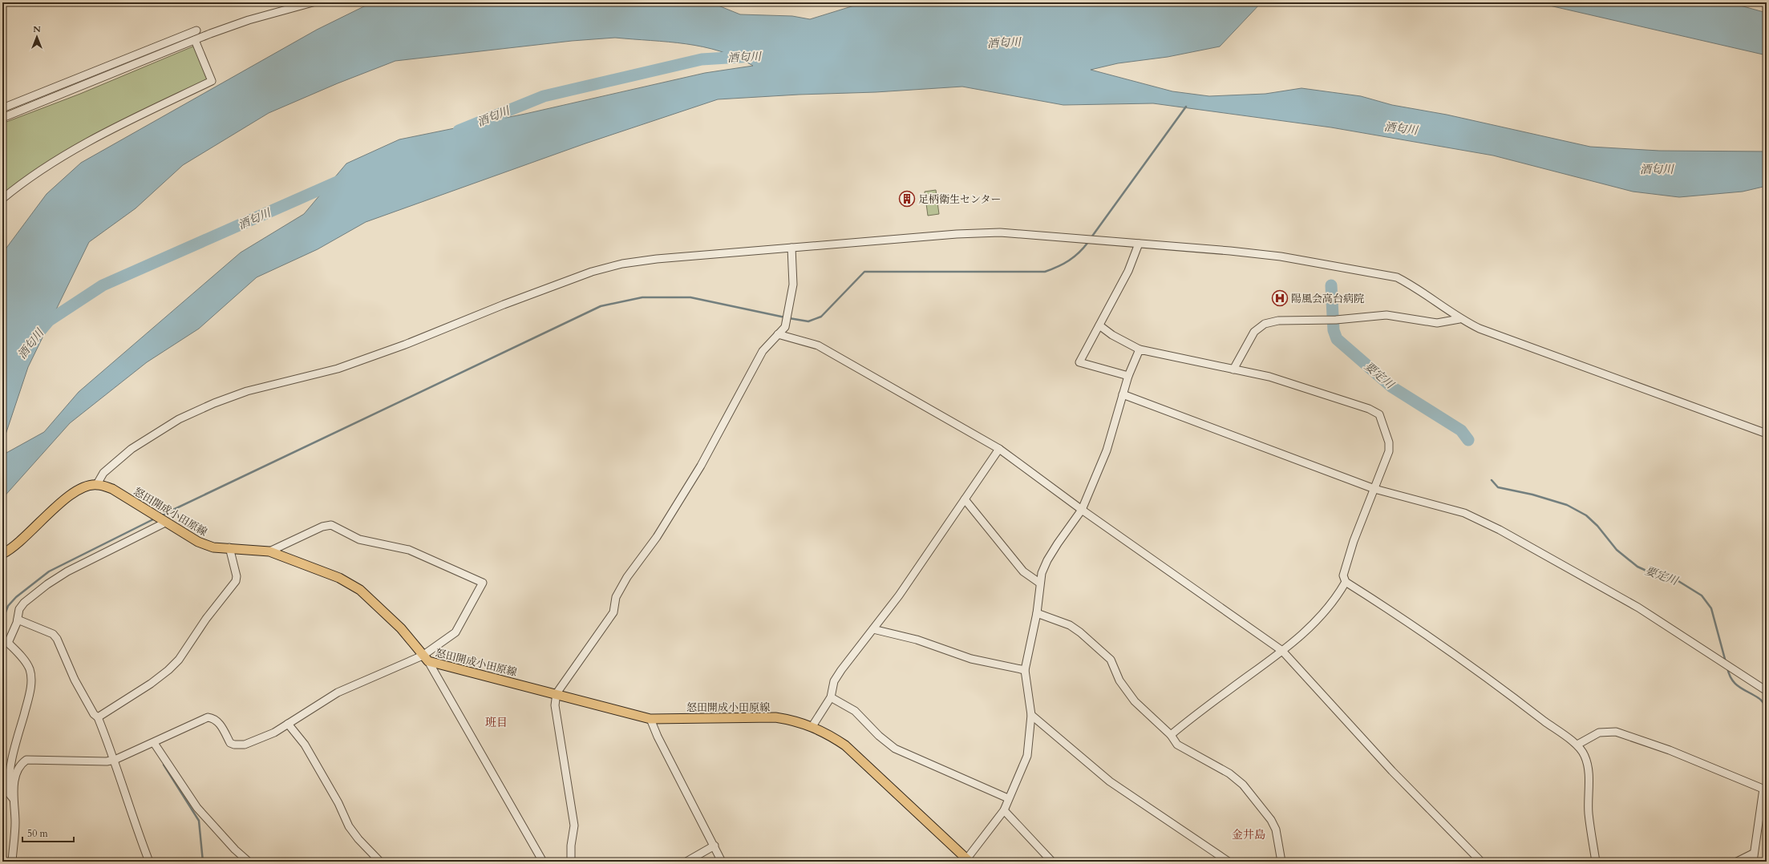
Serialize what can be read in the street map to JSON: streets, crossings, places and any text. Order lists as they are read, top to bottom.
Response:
{
  "streets": {
    "main road": ["怒田開成小田原線"]
  },
  "districts": ["班目", "金井島"],
  "water": ["酒匂川", "要定川"],
  "places": {
    "building": ["足柄衛生センター"],
    "hospital": ["陽風会高台病院"]
  },
  "scale_bar": "50 m",
  "north": "top"
}
